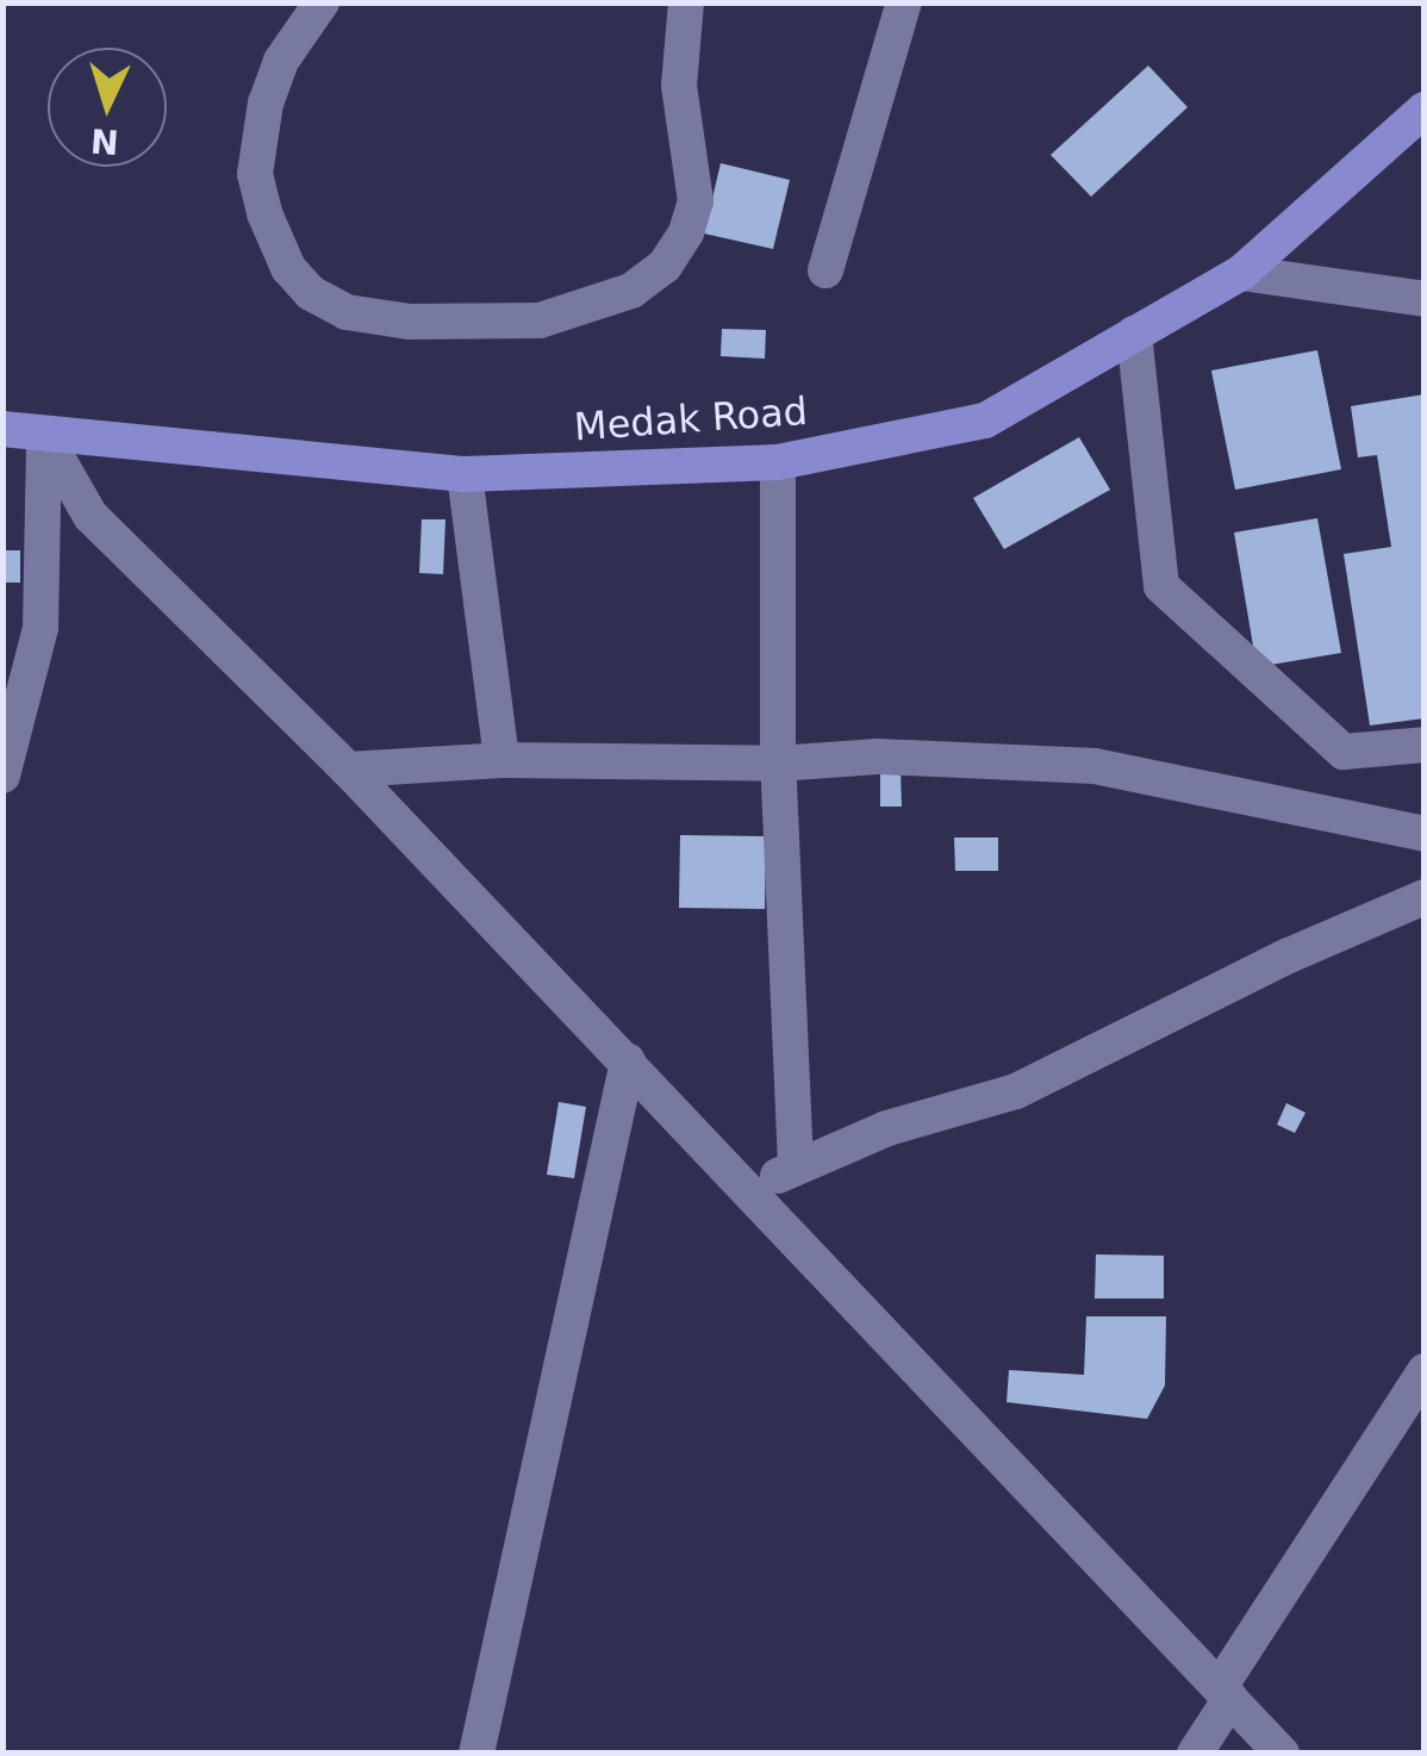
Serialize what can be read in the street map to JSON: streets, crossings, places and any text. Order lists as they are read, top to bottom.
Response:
{
  "streets": {
    "main road": ["Medak Road"]
  },
  "north": "bottom"
}
